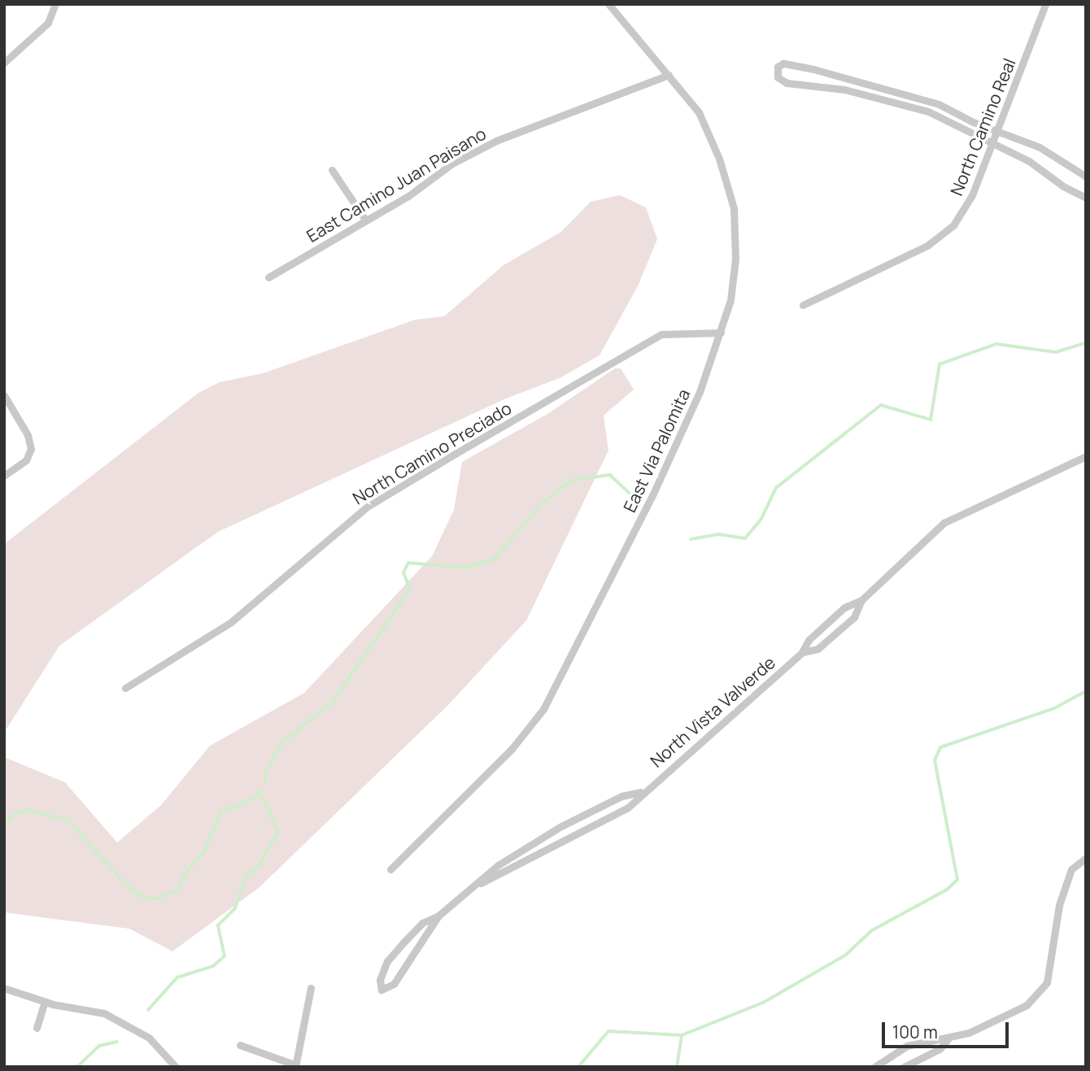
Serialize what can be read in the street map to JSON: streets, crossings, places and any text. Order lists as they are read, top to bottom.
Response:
{
  "streets": {
    "street": [
      "North Camino Real",
      "East Camino Juan Paisano",
      "East Via Palomita",
      "North Camino Preciado",
      "North Vista Valverde"
    ]
  },
  "crossings": [
    ["East Camino Juan Paisano", "East Via Palomita"],
    ["East Via Palomita", "North Camino Preciado"]
  ],
  "scale_bar": "100 m"
}
